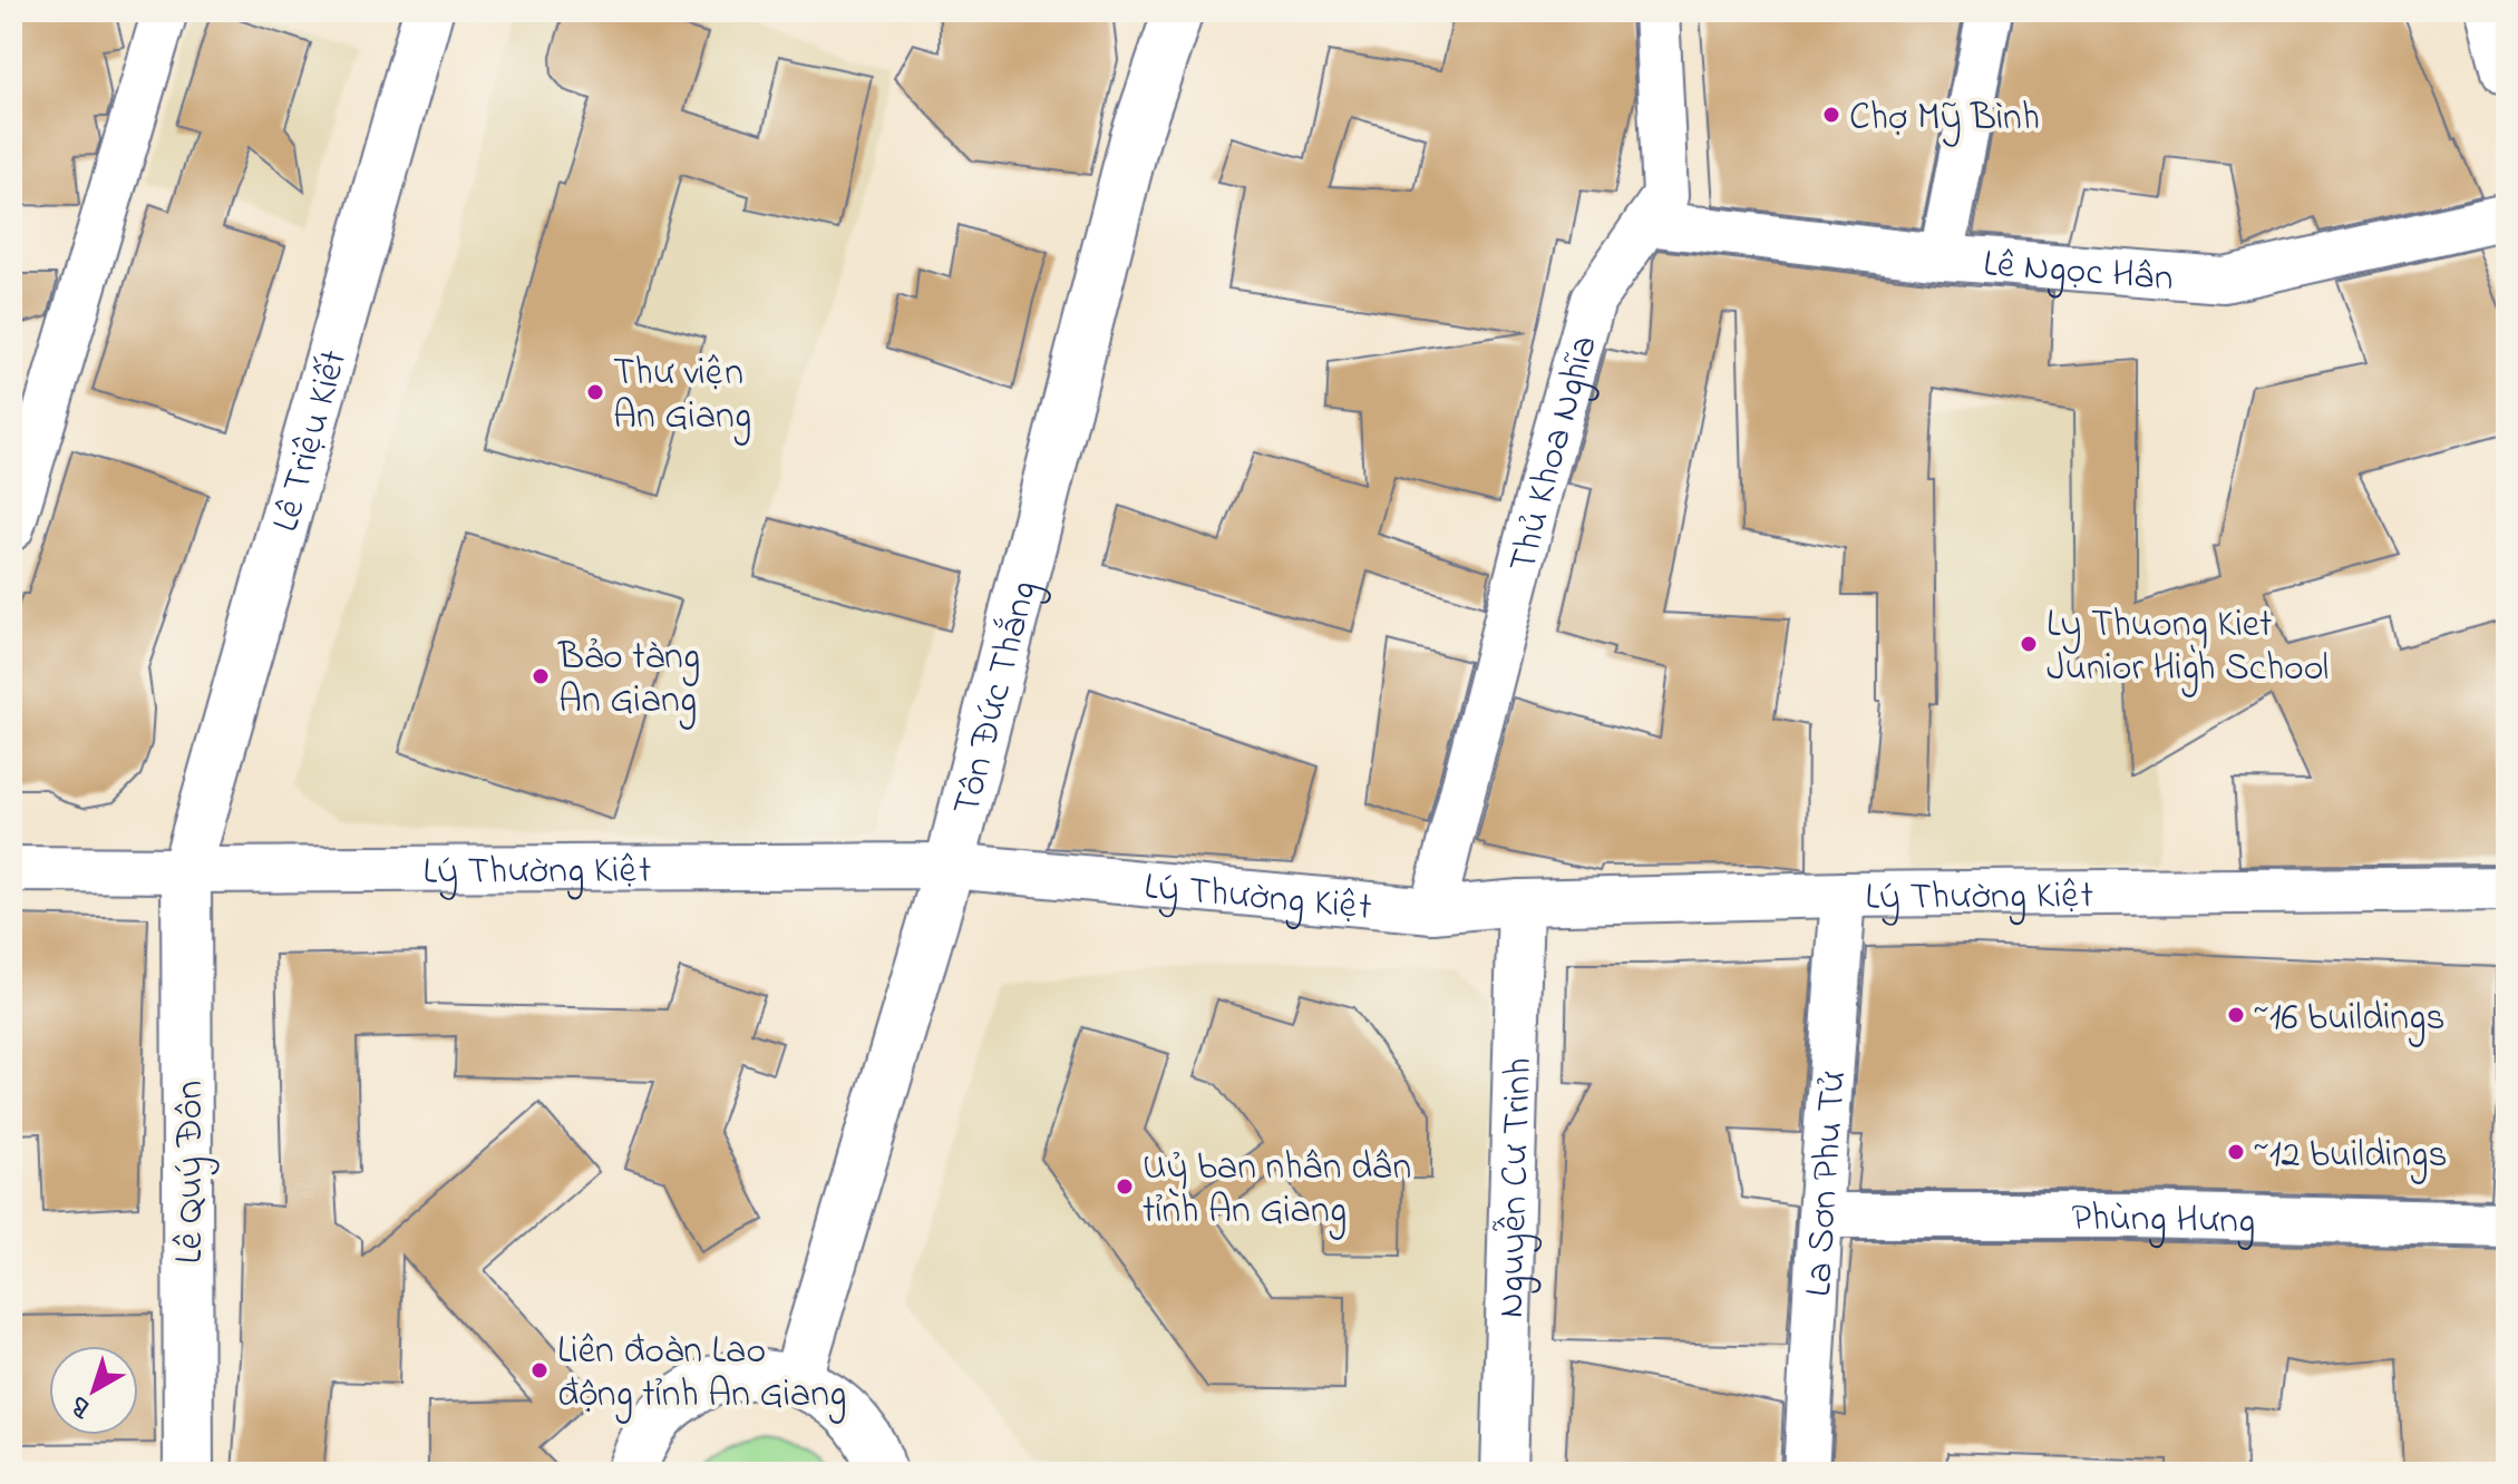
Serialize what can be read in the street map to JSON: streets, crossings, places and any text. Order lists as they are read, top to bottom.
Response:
{
  "streets": {
    "main road": ["Lê Triệu Kiết", "Tôn Đức Thắng", "Lê Quý Đôn"],
    "street": [
      "Lê Ngọc Hân",
      "Thủ Khoa Nghĩa",
      "Lý Thường Kiệt",
      "La Sơn Phu Tử",
      "Nguyễn Cư Trinh",
      "Phùng Hưng"
    ]
  },
  "crossings": [
    ["Lê Ngọc Hân", "Thủ Khoa Nghĩa"],
    ["Lê Triệu Kiết", "Lý Thường Kiệt"],
    ["Lê Triệu Kiết", "Lê Quý Đôn"],
    ["Thủ Khoa Nghĩa", "Lý Thường Kiệt"],
    ["Tôn Đức Thắng", "Lý Thường Kiệt"],
    ["Lý Thường Kiệt", "Lê Quý Đôn"],
    ["Lý Thường Kiệt", "La Sơn Phu Tử"],
    ["Lý Thường Kiệt", "Nguyễn Cư Trinh"],
    ["La Sơn Phu Tử", "Phùng Hưng"]
  ],
  "places": [
    "Chợ Mỹ Bình",
    "Thư viện An Giang",
    "Ly Thuong Kiet Junior High School",
    "Bảo tàng An Giang",
    "~16 buildings",
    "~12 buildings",
    "Uỷ ban nhân dân tỉnh An Giang",
    "Liên đoàn Lao động tỉnh An Giang"
  ],
  "north": "bottom left"
}
